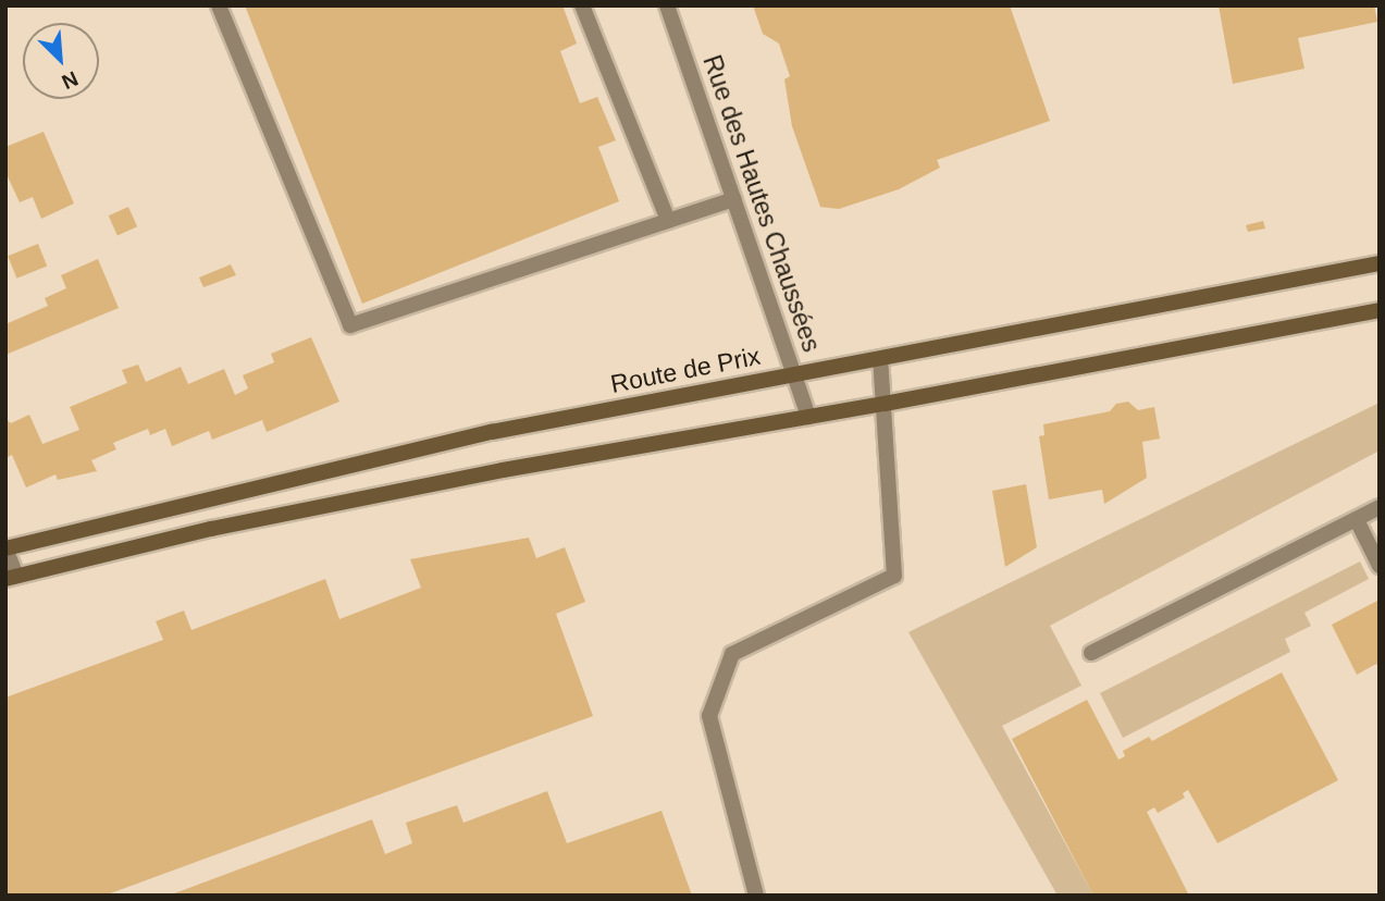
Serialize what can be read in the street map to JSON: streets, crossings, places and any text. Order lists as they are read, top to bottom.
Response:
{
  "streets": {
    "main road": ["Route de Prix"],
    "street": ["Rue des Hautes Chaussées"]
  },
  "crossings": [
    ["Rue des Hautes Chaussées", "Route de Prix"]
  ],
  "north": "bottom right"
}
